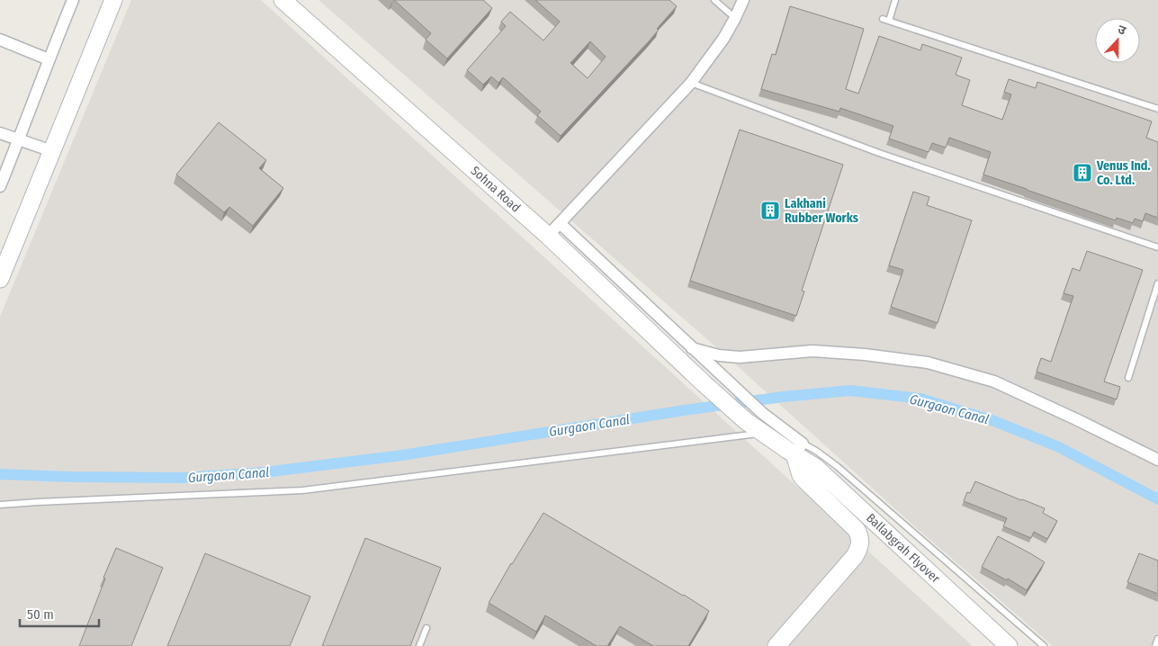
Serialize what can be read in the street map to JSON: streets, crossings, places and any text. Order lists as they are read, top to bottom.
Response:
{
  "streets": {
    "main road": ["Sohna Road", "Ballabgrah Flyover"]
  },
  "crossings": [
    ["Sohna Road", "Ballabgrah Flyover"]
  ],
  "water": ["Gurgaon Canal"],
  "places": {
    "building": ["Venus Ind. Co. Ltd.", "Lakhani Rubber Works"]
  },
  "scale_bar": "50 m",
  "north": "top"
}
